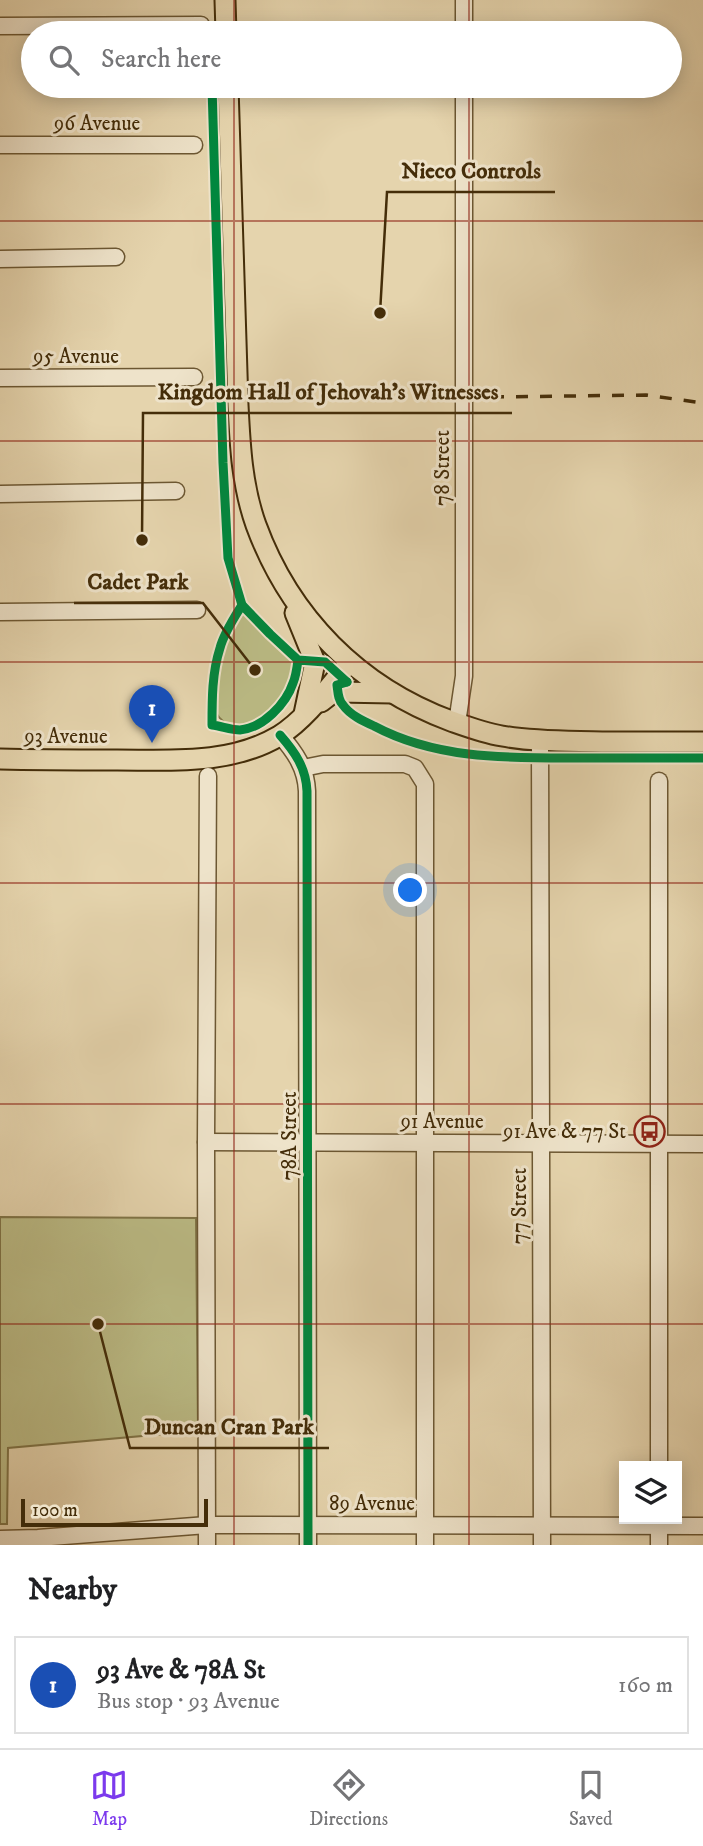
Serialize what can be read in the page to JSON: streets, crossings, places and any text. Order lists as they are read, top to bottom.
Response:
{
  "streets": {
    "main road": ["93 Avenue"],
    "street": [
      "96 Avenue",
      "95 Avenue",
      "78 Street",
      "91 Avenue",
      "78A Street",
      "77 Street",
      "89 Avenue"
    ]
  },
  "crossings": [
    ["93 Avenue", "78A Street"],
    ["91 Avenue", "78A Street"],
    ["91 Avenue", "77 Street"],
    ["78A Street", "89 Avenue"],
    ["77 Street", "89 Avenue"]
  ],
  "places": {
    "other": [
      "Nieco Controls",
      "Kingdom Hall of Jehovah's Witnesses",
      "Cadet Park",
      "Duncan Cran Park"
    ],
    "bus stop": ["91 Ave & 77 St"]
  },
  "scale_bar": "100 m",
  "page": {
    "search": "Search here",
    "pins": "1",
    "scale": "100 m",
    "heading": "Nearby",
    "list": [
      {
        "mark": "1",
        "name": "93 Ave & 78A St",
        "note": "Bus stop · 93 Avenue",
        "value": "160 m"
      }
    ],
    "nav": ["Map", "Directions", "Saved"]
  }
}
